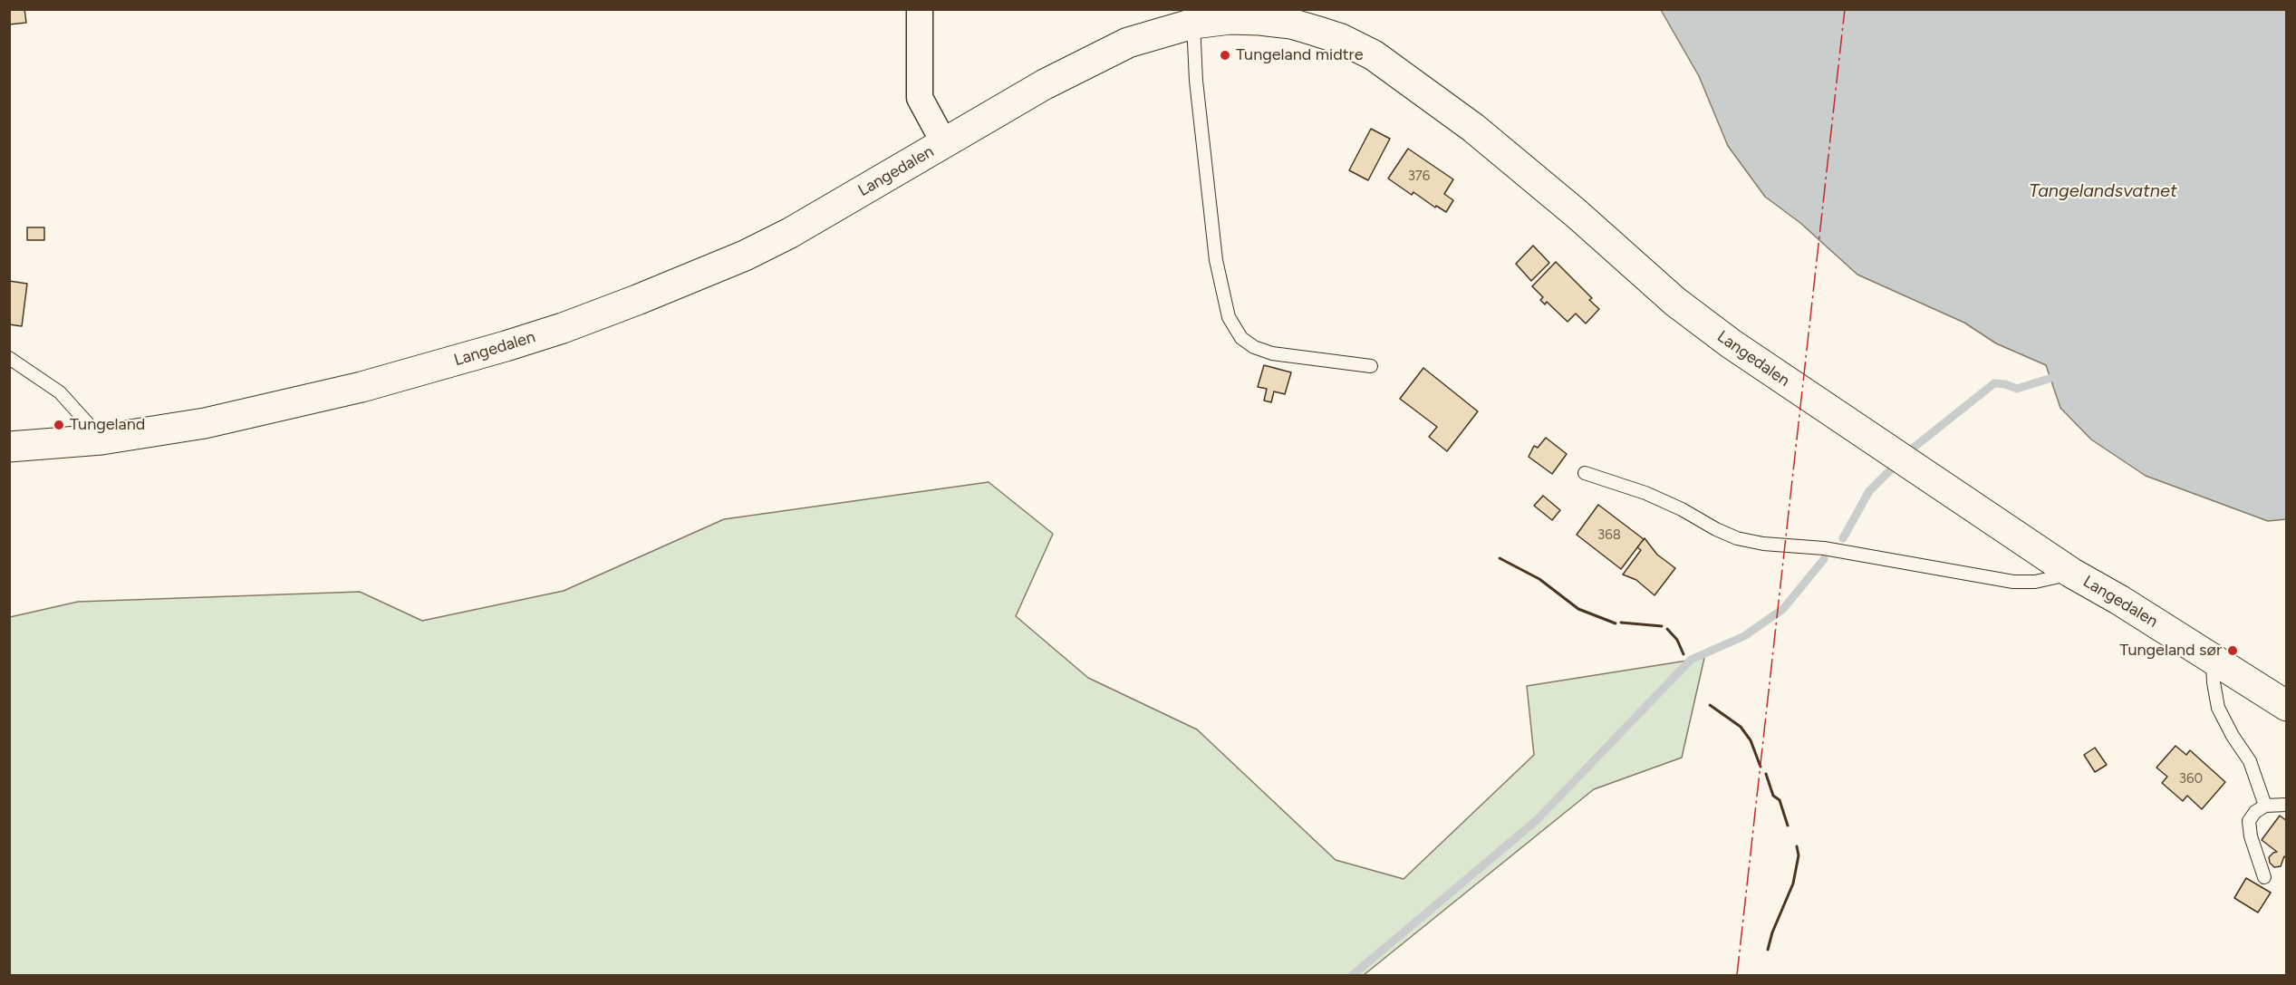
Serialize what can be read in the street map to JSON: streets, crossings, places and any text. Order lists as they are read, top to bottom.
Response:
{
  "streets": {
    "main road": ["Langedalen"]
  },
  "water": ["Tangelandsvatnet"],
  "places": ["Tungeland midtre", "Tungeland", "Tungeland sør"],
  "house_numbers": ["376", "368", "360"]
}
